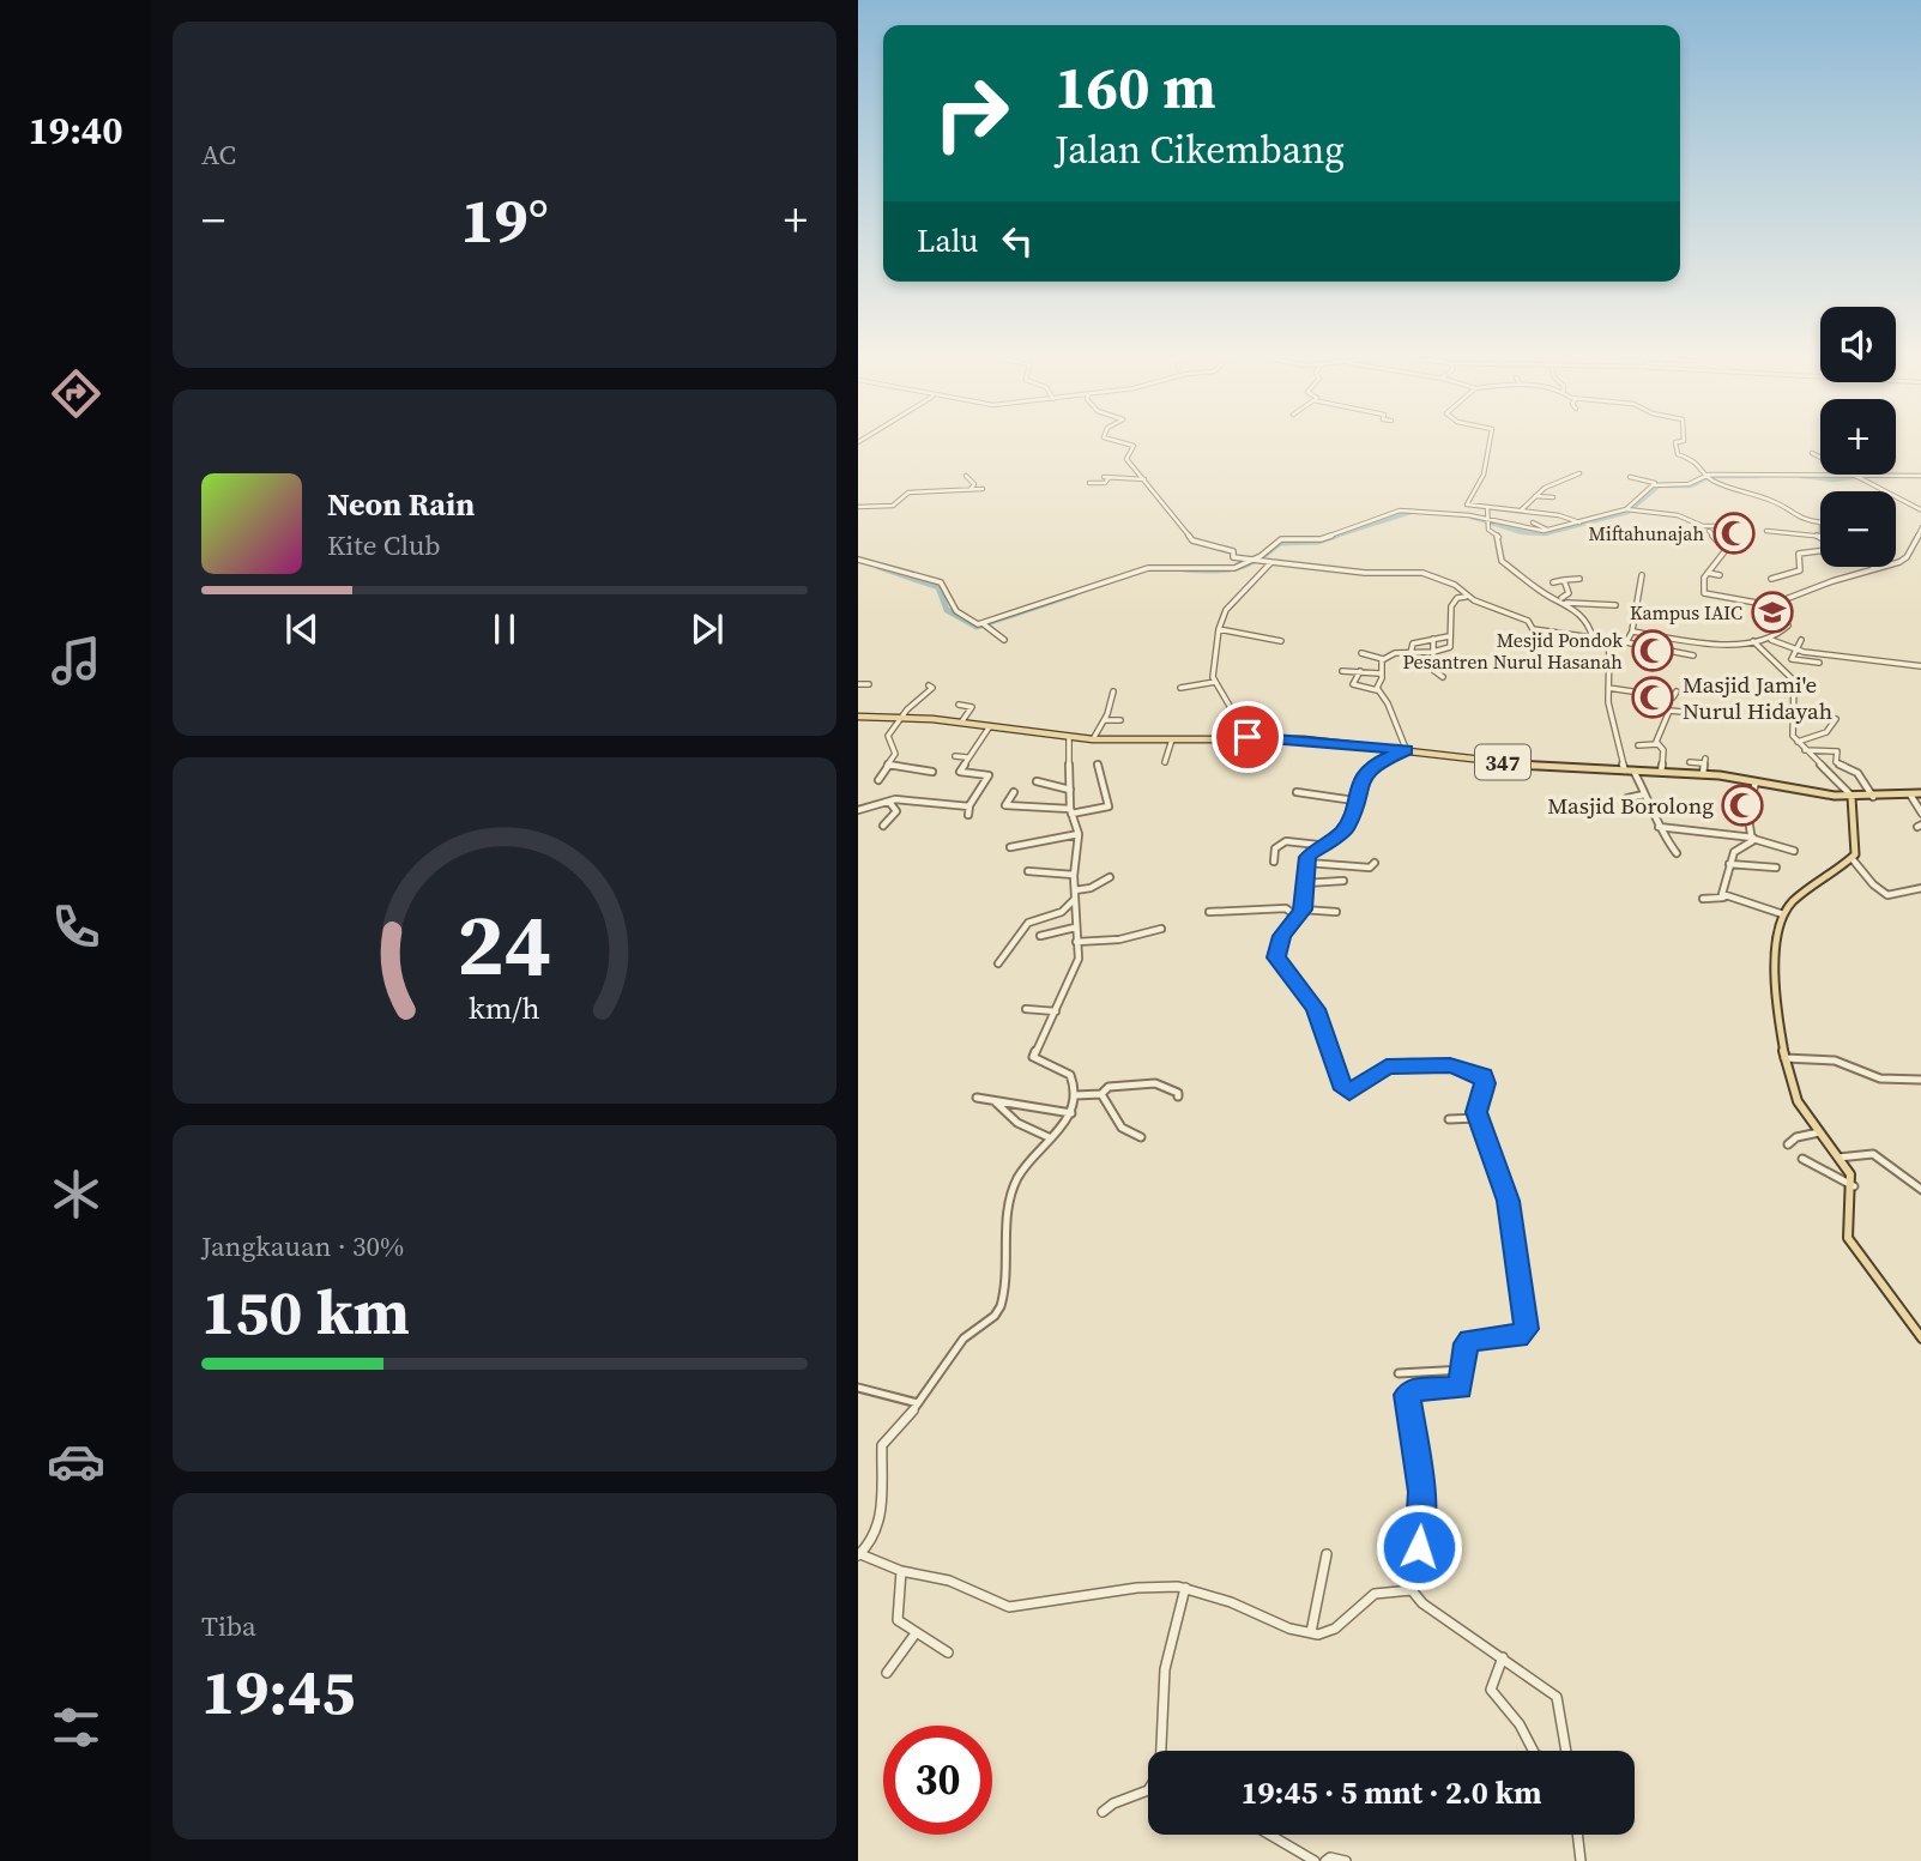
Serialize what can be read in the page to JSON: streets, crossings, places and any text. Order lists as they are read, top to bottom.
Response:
{
  "streets": {
    "main road": ["347"]
  },
  "places": {
    "mosque": [
      "Miftahunajah",
      "Mesjid Pondok Pesantren Nurul Hasanah",
      "Masjid Jami'e Nurul Hidayah",
      "Masjid Borolong"
    ],
    "school or university": ["Kampus IAIC"]
  },
  "page": {
    "tabs": "19:40",
    "tile": [
      "AC",
      ["Jangkauan · 30%", "150 km"],
      ["Tiba", "19:45"]
    ],
    "turn": ["160 m", "Jalan Cikembang"],
    "heat": ["−", "19°", "+"],
    "then": "Lalu",
    "map_buttons": ["+", "−"],
    "song": ["Neon Rain", "Kite Club"],
    "limit": "30",
    "trip": "19:45 · 5 mnt · 2.0 km",
    "gauge": ["24", "km/h"]
  }
}
